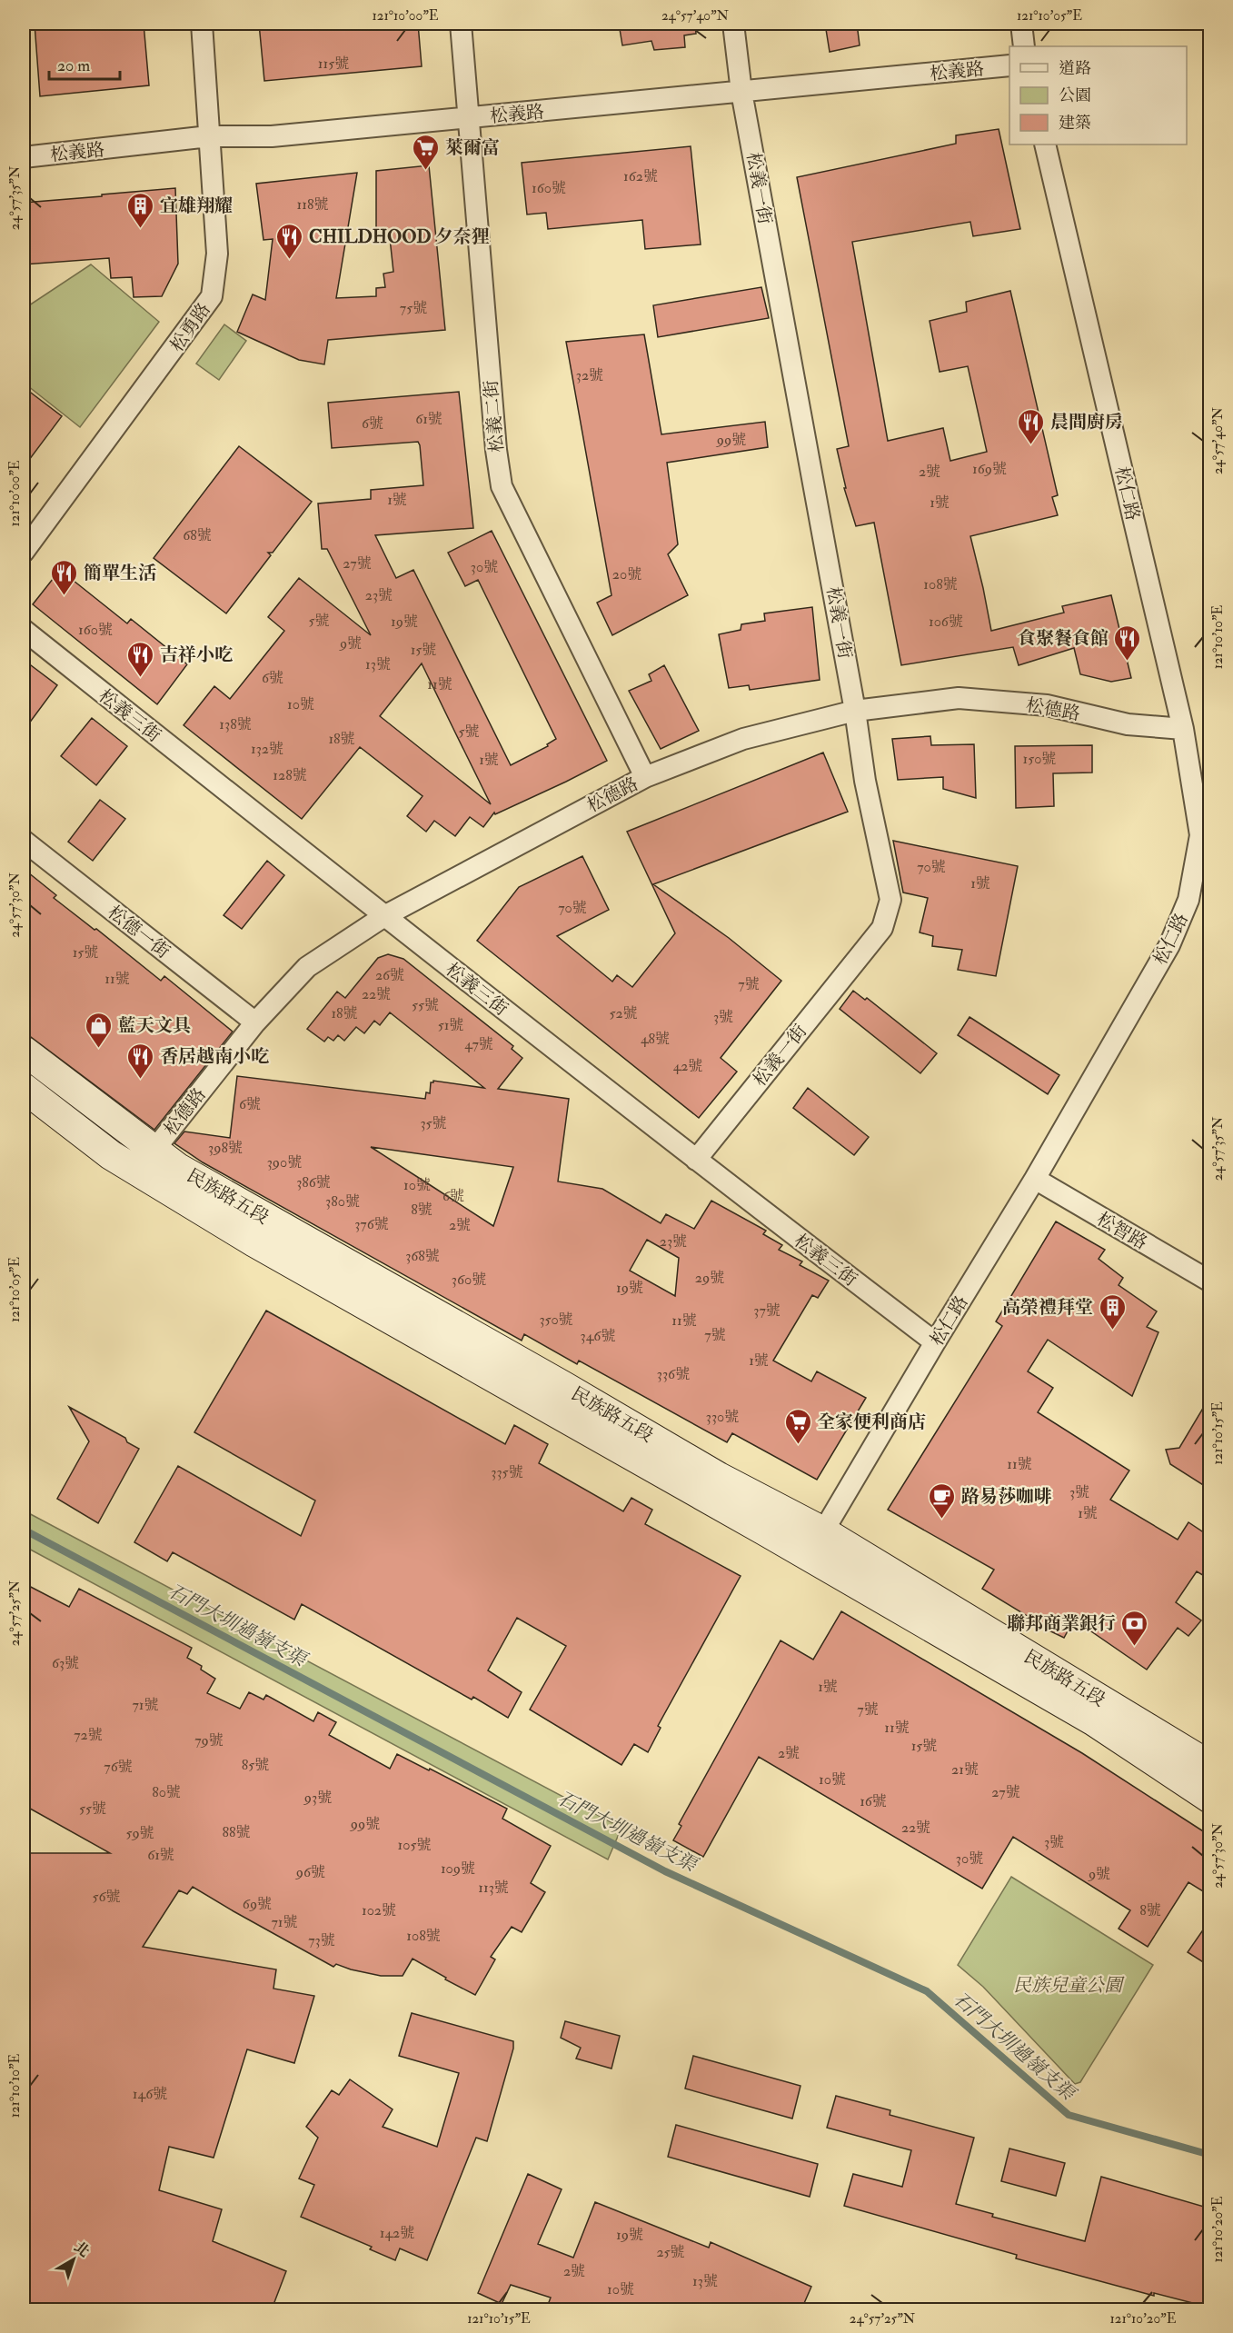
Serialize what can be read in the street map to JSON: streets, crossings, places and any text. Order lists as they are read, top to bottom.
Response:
{
  "streets": {
    "main road": ["民族路五段"],
    "street": [
      "松義路",
      "松義一街",
      "松勇路",
      "松義二街",
      "松仁路",
      "松德路",
      "松義三街",
      "松德一街",
      "松智路"
    ]
  },
  "crossings": [
    ["松義路", "松義一街"],
    ["松義路", "松勇路"],
    ["松義路", "松義二街"],
    ["松義一街", "松德路"],
    ["松義一街", "松義三街"],
    ["松義二街", "松德路"],
    ["松仁路", "松德路"],
    ["松仁路", "松義三街"],
    ["松仁路", "民族路五段"],
    ["松仁路", "松智路"],
    ["松德路", "松義三街"],
    ["松德路", "松德一街"],
    ["松德路", "民族路五段"]
  ],
  "water": ["石門大圳過嶺支渠"],
  "parks": ["民族兒童公園"],
  "places": {
    "supermarket": ["萊爾富", "全家便利商店"],
    "building": ["宜雄翔耀", "高榮禮拜堂"],
    "restaurant": [
      "CHILDHOOD 夕奈狸",
      "晨間廚房",
      "簡單生活",
      "食聚餐食館",
      "吉祥小吃",
      "香居越南小吃"
    ],
    "shop": ["藍天文具"],
    "cafe": ["路易莎咖啡"],
    "bank": ["聯邦商業銀行"]
  },
  "house_numbers": [
    "115號",
    "162號",
    "160號",
    "118號",
    "75號",
    "32號",
    "61號",
    "6號",
    "99號",
    "169號",
    "2號",
    "1號",
    "1號",
    "68號",
    "27號",
    "30號",
    "20號",
    "108號",
    "23號",
    "5號",
    "19號",
    "106號",
    "160號",
    "9號",
    "15號",
    "13號",
    "6號",
    "11號",
    "10號",
    "138號",
    "5號",
    "18號",
    "132號",
    "150號",
    "1號",
    "128號",
    "70號",
    "1號",
    "70號",
    "15號",
    "26號",
    "11號",
    "7號",
    "22號",
    "55號",
    "18號",
    "52號",
    "3號",
    "51號",
    "48號",
    "47號",
    "42號",
    "6號",
    "35號",
    "398號",
    "390號",
    "386號",
    "10號",
    "6號",
    "380號",
    "8號",
    "376號",
    "2號",
    "23號",
    "368號",
    "29號",
    "360號",
    "19號",
    "37號",
    "350號",
    "11號",
    "7號",
    "346號",
    "1號",
    "336號",
    "330號",
    "11號",
    "335號",
    "3號",
    "1號",
    "63號",
    "1號",
    "71號",
    "7號",
    "11號",
    "72號",
    "79號",
    "15號",
    "2號",
    "85號",
    "76號",
    "21號",
    "10號",
    "80號",
    "27號",
    "93號",
    "16號",
    "55號",
    "99號",
    "22號",
    "88號",
    "59號",
    "3號",
    "105號",
    "61號",
    "30號",
    "109號",
    "96號",
    "9號",
    "113號",
    "56號",
    "69號",
    "102號",
    "8號",
    "71號",
    "108號",
    "73號",
    "146號",
    "142號",
    "19號",
    "25號",
    "2號",
    "13號",
    "10號"
  ],
  "legend": ["道路", "公園", "建築"],
  "scale_bar": "20 m",
  "north": "top right",
  "coordinates": [
    "121°10'00\"E",
    "24°57'40\"N",
    "121°10'05\"E",
    "24°57'35\"N",
    "121°10'10\"E",
    "24°57'30\"N",
    "121°10'15\"E",
    "24°57'25\"N",
    "121°10'20\"E"
  ]
}
